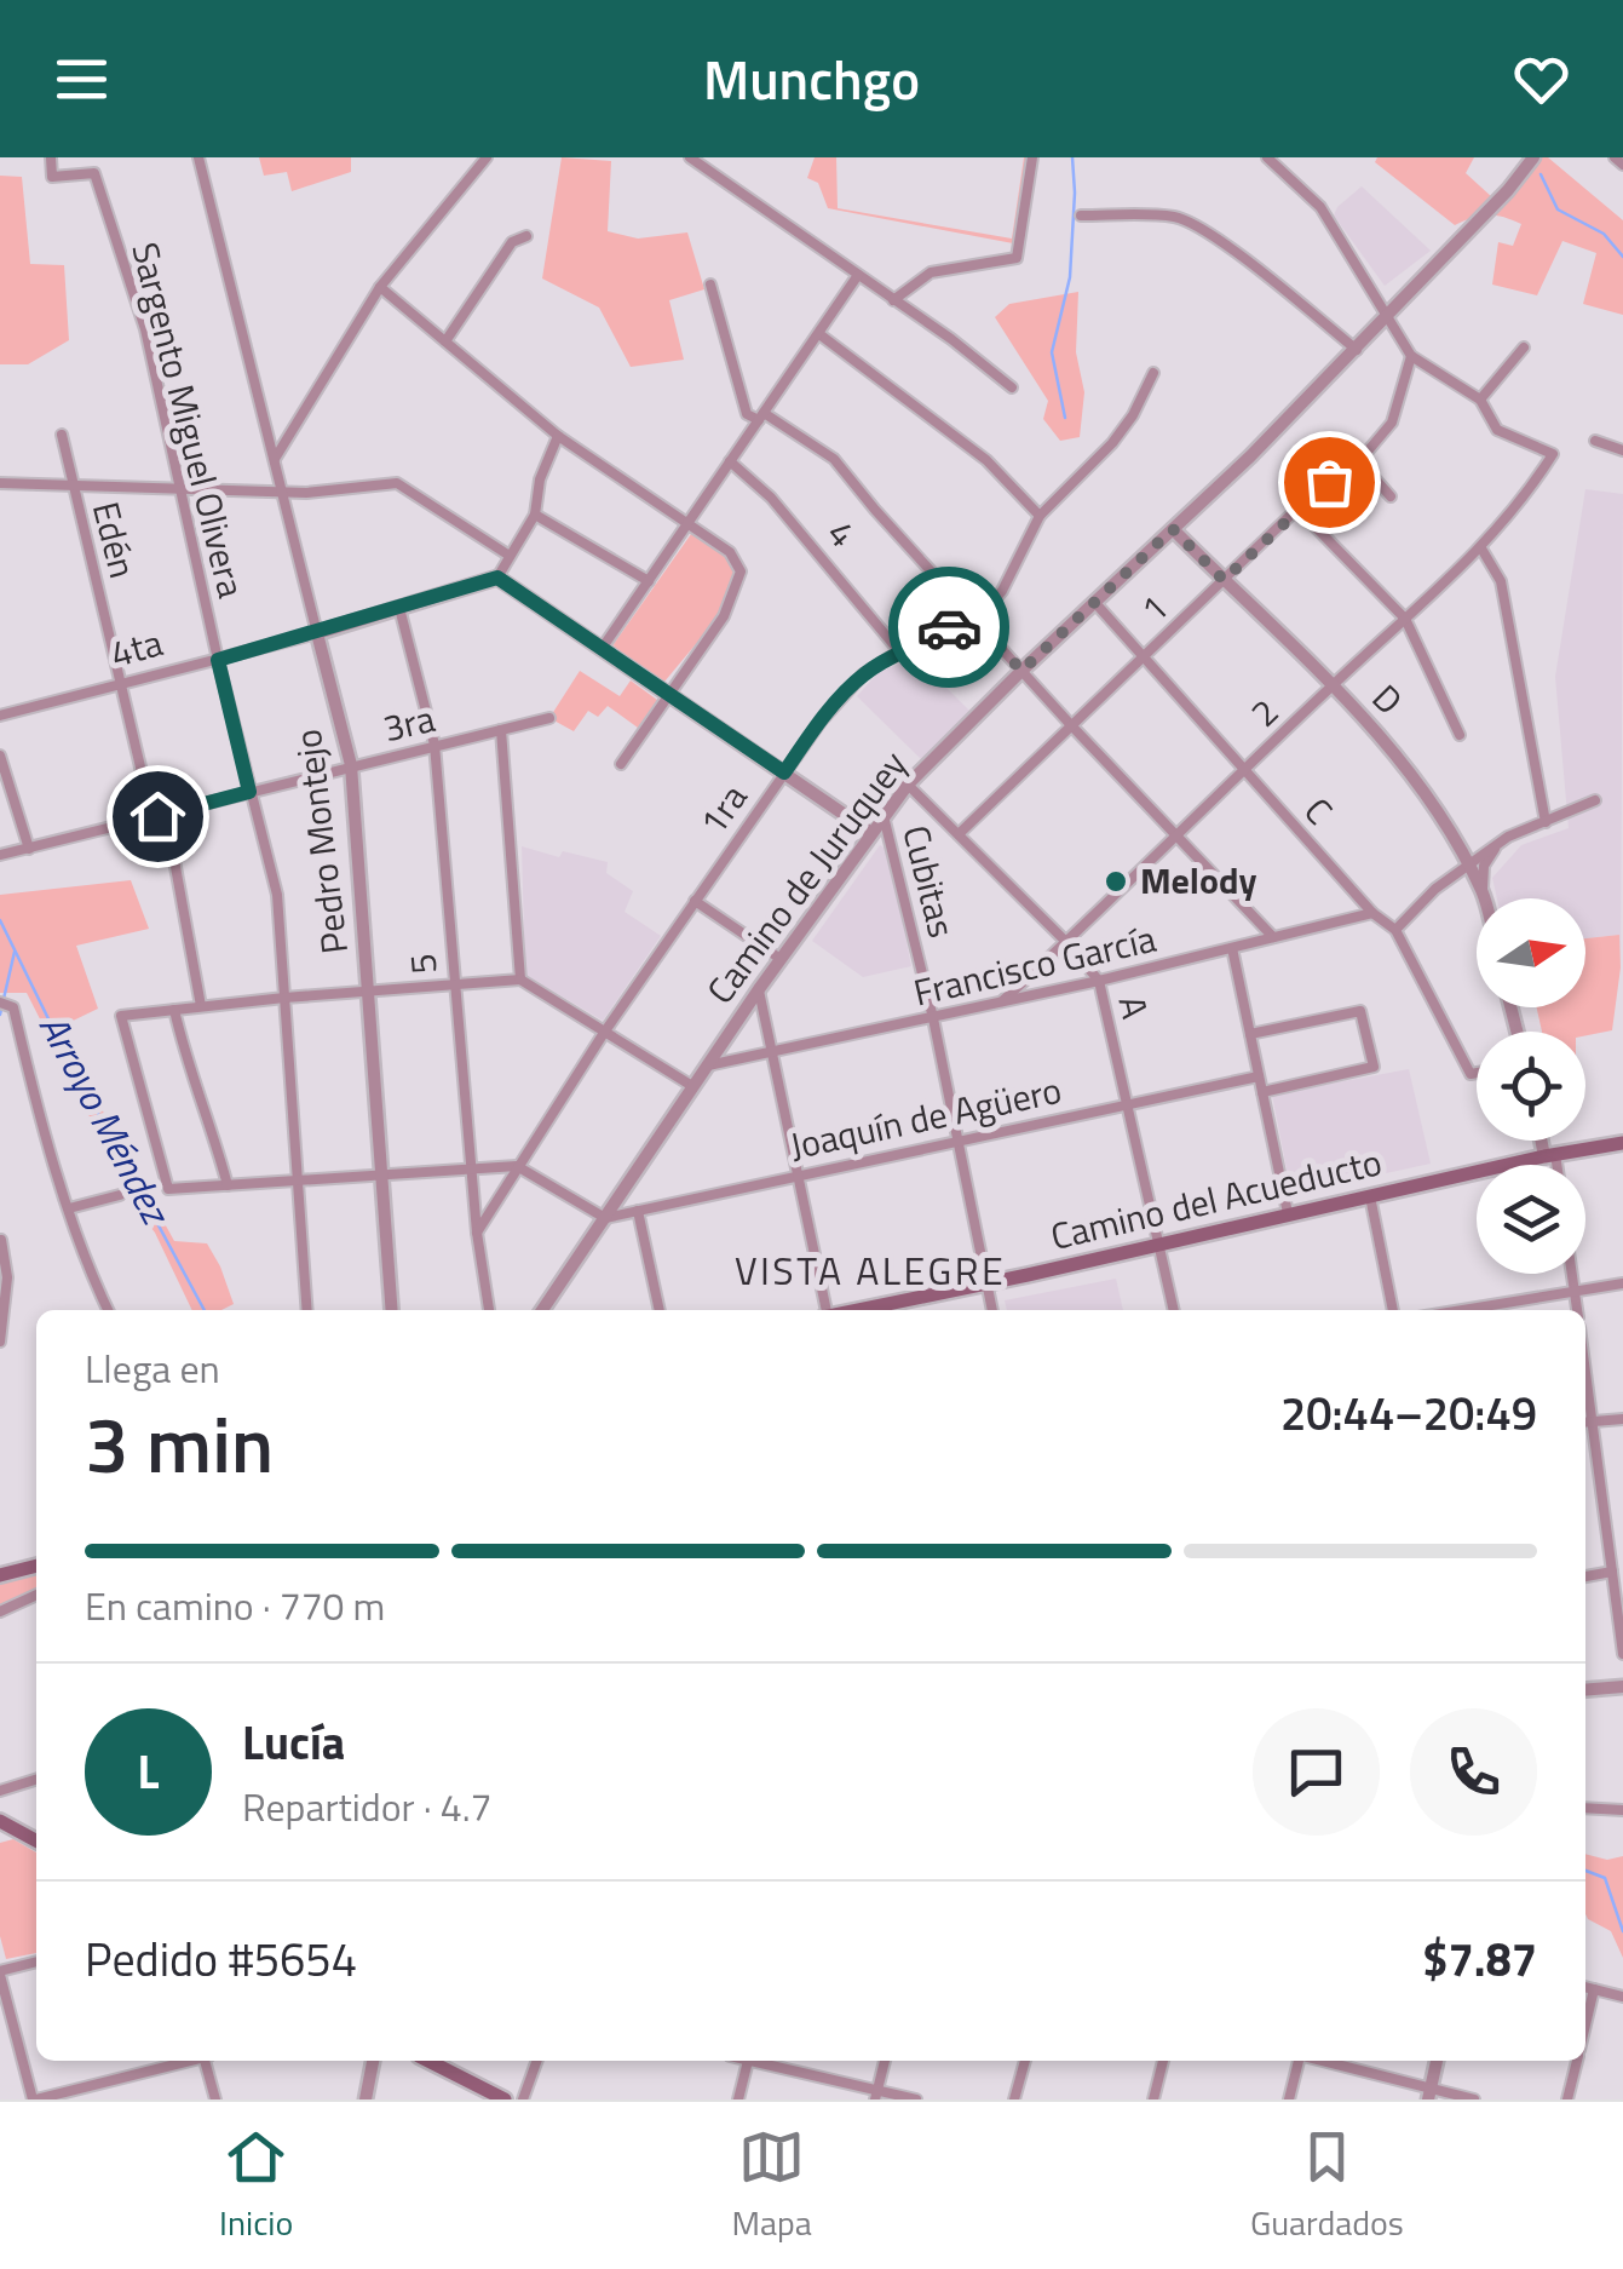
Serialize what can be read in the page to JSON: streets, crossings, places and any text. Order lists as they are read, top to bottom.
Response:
{
  "streets": {
    "main road": ["Camino del Acueducto"],
    "street": [
      "Sargento Miguel Olivera",
      "4",
      "Edén",
      "1",
      "4ta",
      "D",
      "2",
      "3ra",
      "1ra",
      "C",
      "Pedro Montejo",
      "Camino de Juruquey",
      "Cubitas",
      "5",
      "Francisco García",
      "A",
      "Joaquín de Agüero"
    ]
  },
  "crossings": [
    ["Sargento Miguel Olivera", "4ta"],
    ["Sargento Miguel Olivera", "3ra"],
    ["4", "1ra"],
    ["Edén", "4ta"],
    ["Edén", "3ra"],
    ["1", "D"],
    ["1", "C"],
    ["1", "A"],
    ["4ta", "Pedro Montejo"],
    ["4ta", "5"],
    ["D", "2"],
    ["D", "Camino de Juruquey"],
    ["2", "C"],
    ["2", "Francisco García"],
    ["2", "A"],
    ["3ra", "Pedro Montejo"],
    ["3ra", "5"],
    ["1ra", "5"],
    ["C", "Camino de Juruquey"],
    ["C", "Francisco García"],
    ["Camino de Juruquey", "Cubitas"],
    ["Camino de Juruquey", "Francisco García"],
    ["Camino de Juruquey", "A"],
    ["Camino de Juruquey", "Joaquín de Agüero"],
    ["Cubitas", "Francisco García"],
    ["Cubitas", "Joaquín de Agüero"],
    ["Cubitas", "Camino del Acueducto"],
    ["Francisco García", "A"],
    ["A", "Joaquín de Agüero"],
    ["A", "Camino del Acueducto"]
  ],
  "districts": ["VISTA ALEGRE"],
  "water": ["Arroyo Méndez"],
  "places": ["Melody"],
  "north": "right",
  "page": {
    "header": "Munchgo",
    "heading": ["3 min", "Llega en", "20:44–20:49"],
    "panel": [
      "Lucía",
      "Repartidor · 4.7",
      "Pedido #5654",
      "$7.87"
    ],
    "bar": "En camino · 770 m",
    "round": "L",
    "tabs": ["Inicio", "Mapa", "Guardados"]
  }
}
